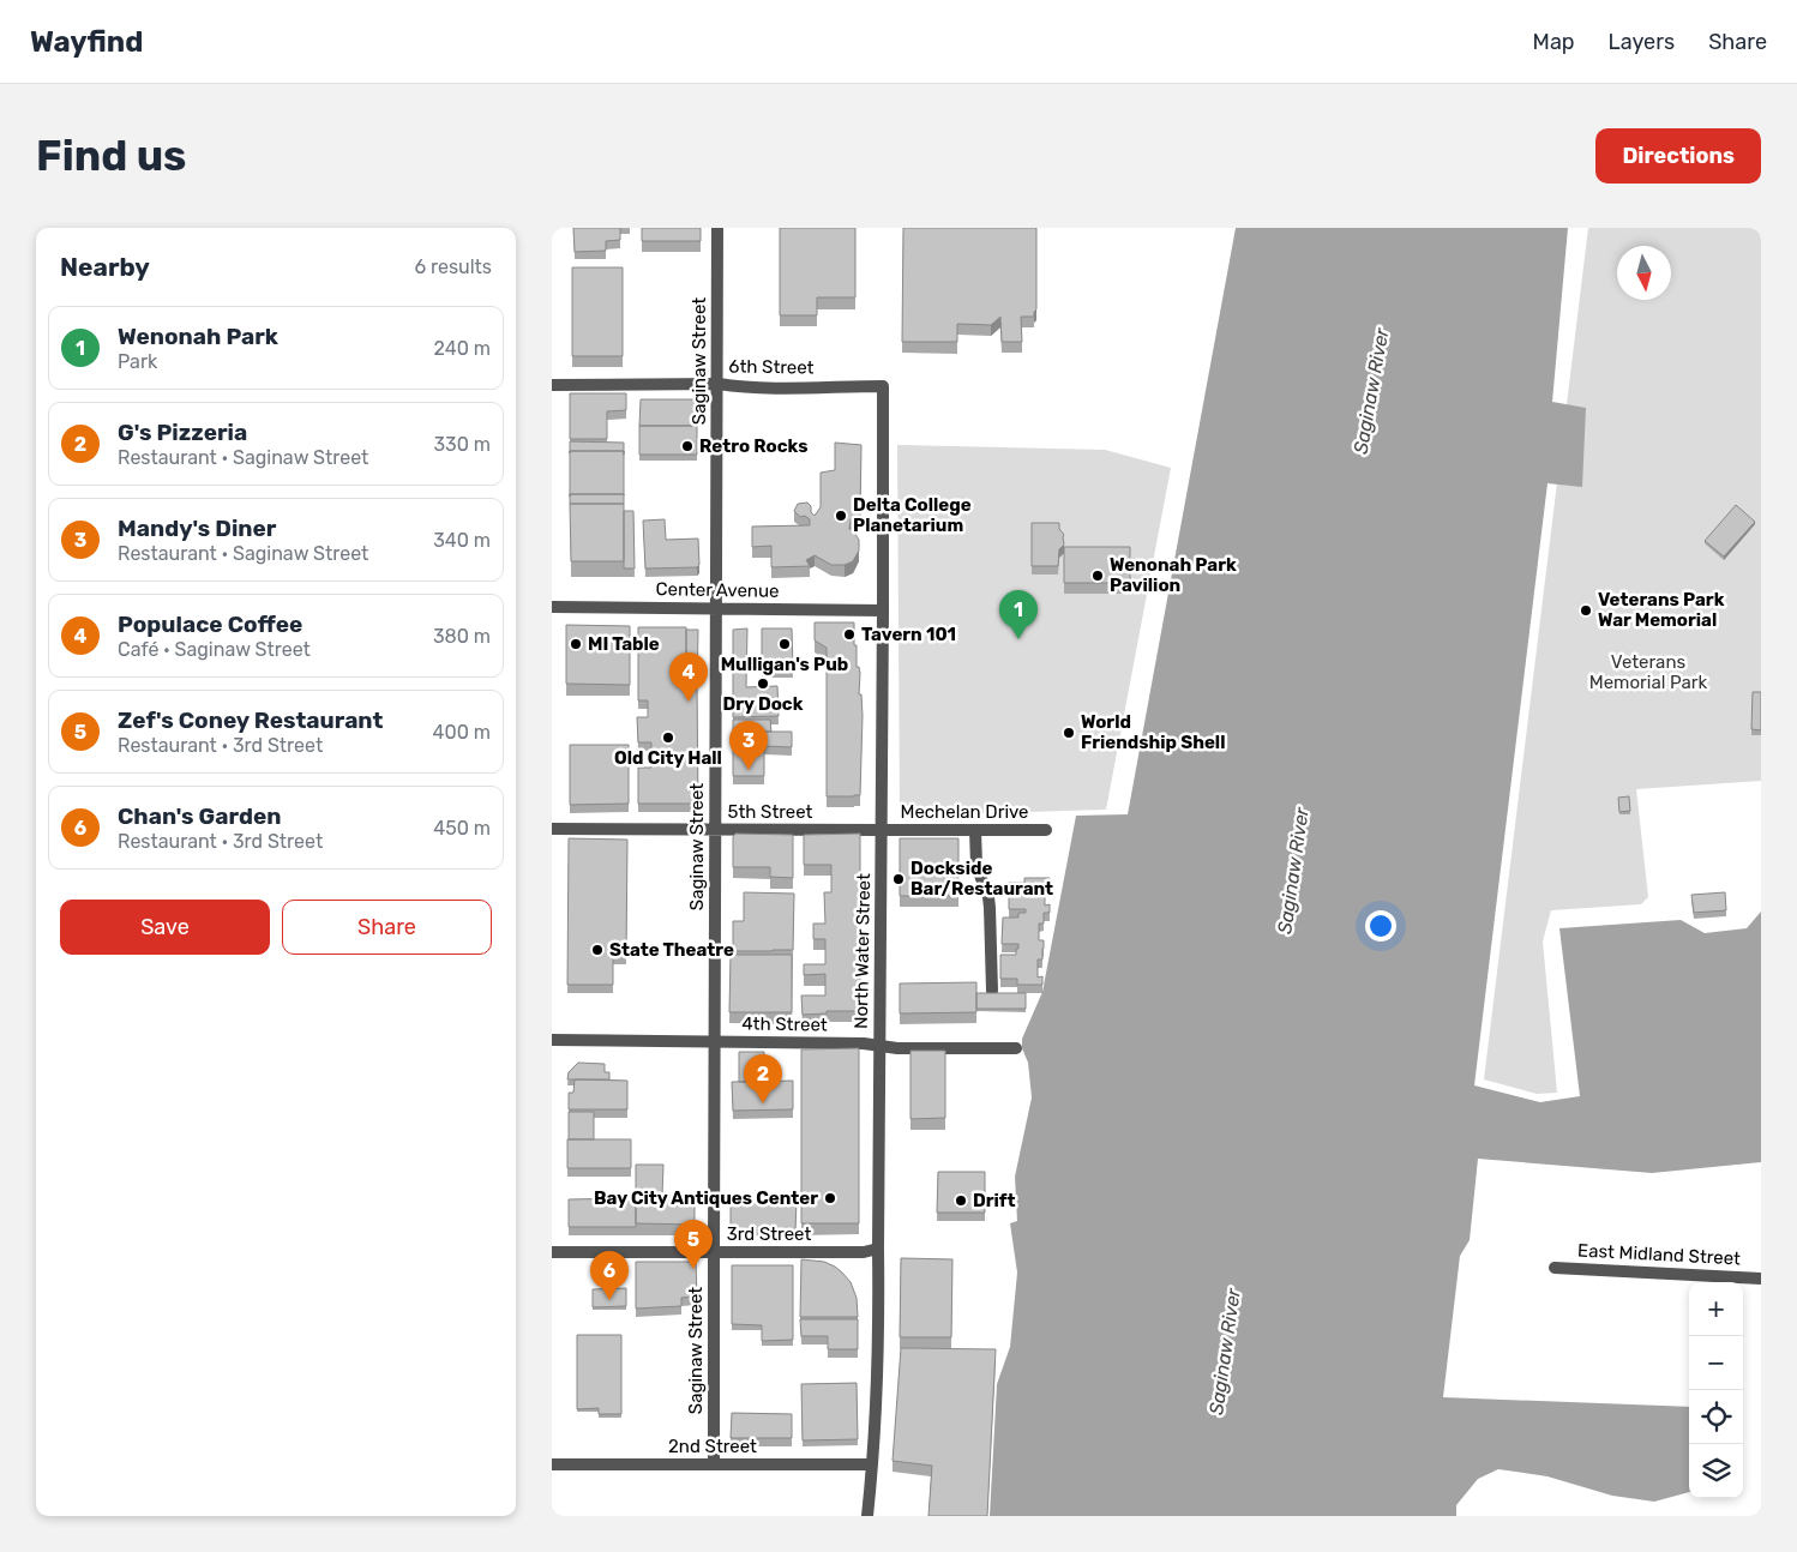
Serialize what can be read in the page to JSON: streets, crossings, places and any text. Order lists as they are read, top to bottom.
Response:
{
  "streets": {
    "street": [
      "Saginaw Street",
      "6th Street",
      "Center Avenue",
      "5th Street",
      "Mechelan Drive",
      "North Water Street",
      "4th Street",
      "3rd Street",
      "East Midland Street",
      "2nd Street"
    ]
  },
  "crossings": [
    ["Saginaw Street", "6th Street"],
    ["Saginaw Street", "Center Avenue"],
    ["Saginaw Street", "5th Street"],
    ["Saginaw Street", "4th Street"],
    ["Saginaw Street", "3rd Street"],
    ["Saginaw Street", "2nd Street"],
    ["6th Street", "North Water Street"],
    ["Center Avenue", "North Water Street"],
    ["5th Street", "Mechelan Drive"],
    ["5th Street", "North Water Street"],
    ["Mechelan Drive", "North Water Street"],
    ["North Water Street", "4th Street"],
    ["North Water Street", "3rd Street"],
    ["North Water Street", "2nd Street"]
  ],
  "water": ["Saginaw River"],
  "parks": ["Veterans Memorial Park"],
  "places": [
    "Retro Rocks",
    "Delta College Planetarium",
    "Wenonah Park Pavilion",
    "Veterans Park War Memorial",
    "Tavern 101",
    "MI Table",
    "Mulligan's Pub",
    "Dry Dock",
    "World Friendship Shell",
    "Old City Hall",
    "Dockside Bar/Restaurant",
    "State Theatre",
    "Bay City Antiques Center",
    "Drift"
  ],
  "north": "bottom",
  "page": {
    "header": "Wayfind",
    "nav": ["Map", "Layers", "Share"],
    "buttons": [
      "Directions",
      ["Save", "Share"]
    ],
    "title": "Find us",
    "heading": ["Nearby", "6 results"],
    "list": [
      {
        "mark": "1",
        "name": "Wenonah Park",
        "note": "Park",
        "value": "240 m"
      },
      {
        "mark": "2",
        "name": "G's Pizzeria",
        "note": "Restaurant · Saginaw Street",
        "value": "330 m"
      },
      {
        "mark": "3",
        "name": "Mandy's Diner",
        "note": "Restaurant · Saginaw Street",
        "value": "340 m"
      },
      {
        "mark": "4",
        "name": "Populace Coffee",
        "note": "Café · Saginaw Street",
        "value": "380 m"
      },
      {
        "mark": "5",
        "name": "Zef's Coney Restaurant",
        "note": "Restaurant · 3rd Street",
        "value": "400 m"
      },
      {
        "mark": "6",
        "name": "Chan's Garden",
        "note": "Restaurant · 3rd Street",
        "value": "450 m"
      }
    ],
    "pins": [
      "1",
      "4",
      "3",
      "2",
      "5",
      "6"
    ],
    "map_buttons": ["+", "−"]
  }
}
